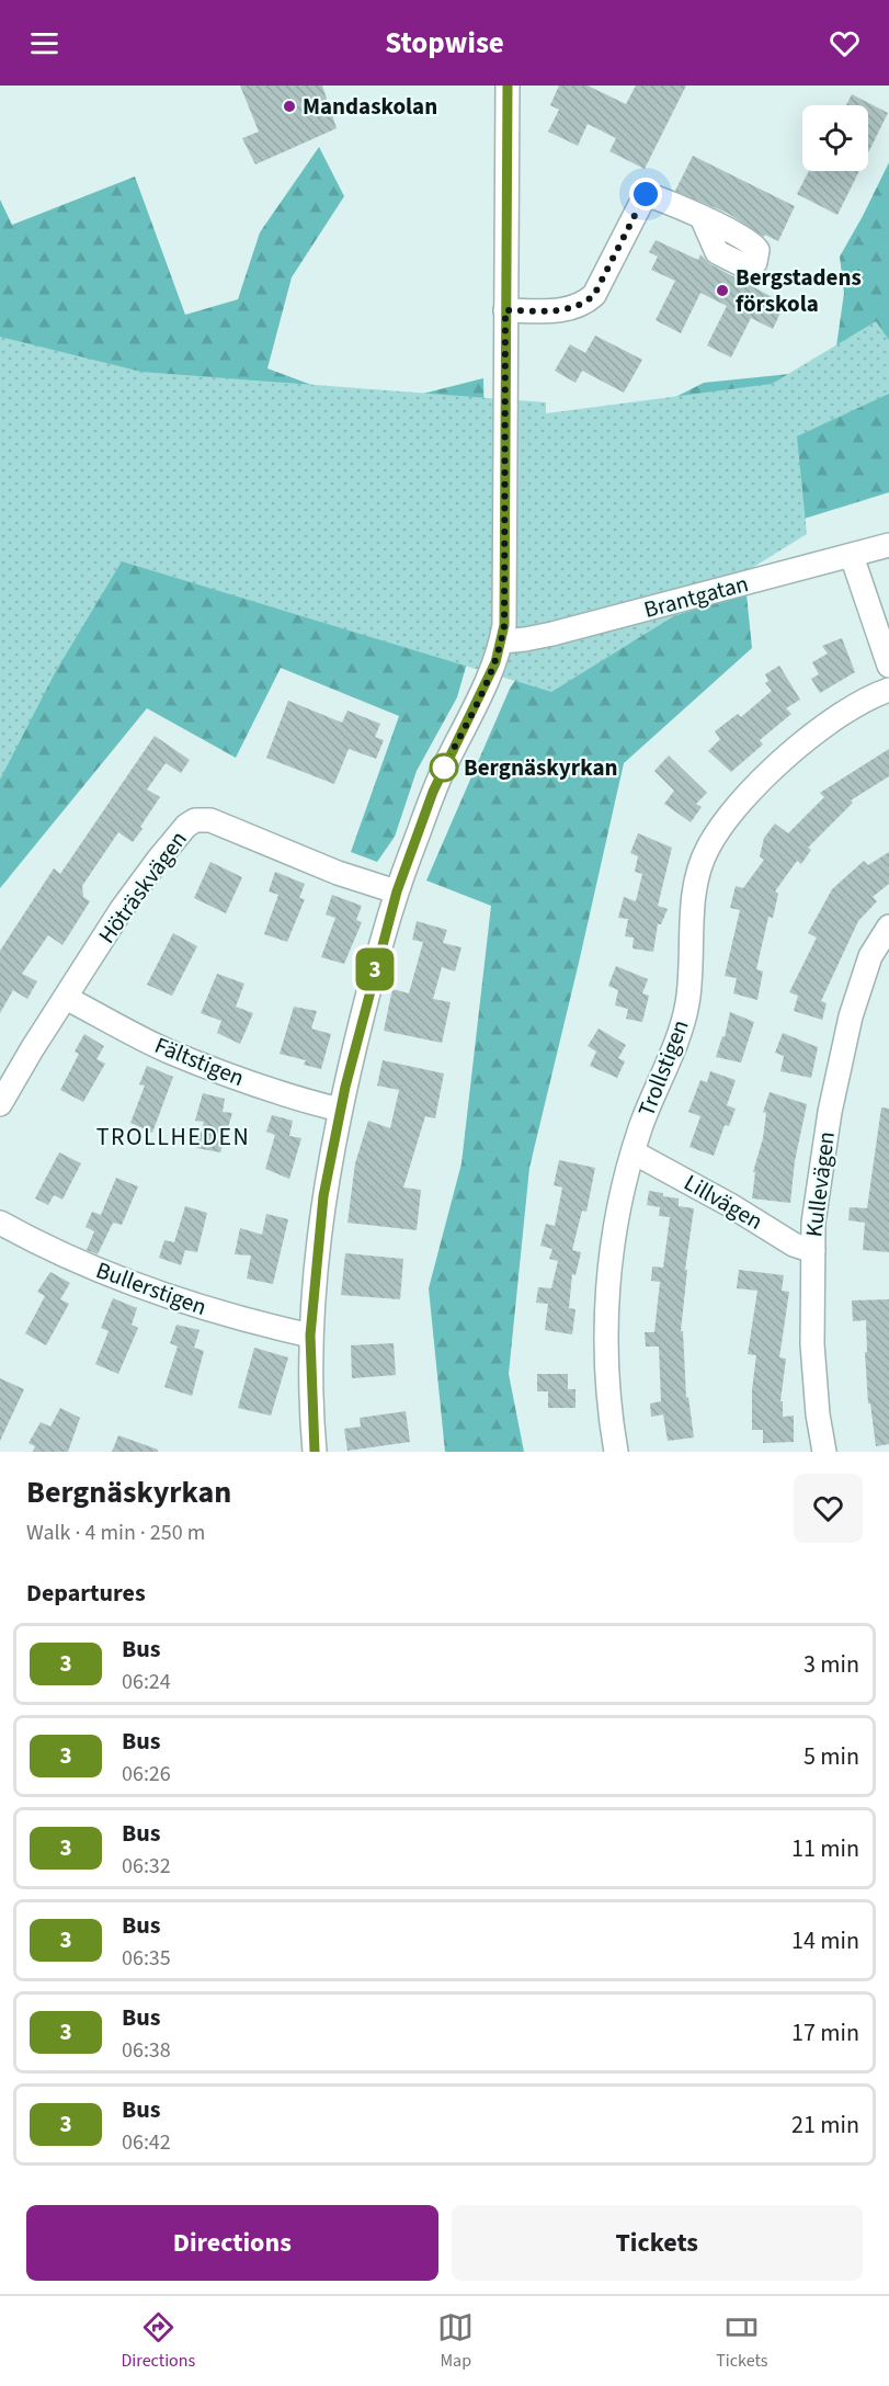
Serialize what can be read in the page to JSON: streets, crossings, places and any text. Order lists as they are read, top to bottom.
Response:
{
  "streets": {
    "street": [
      "Brantgatan",
      "Höträskvägen",
      "Fältstigen",
      "Trollstigen",
      "Kullevägen",
      "Lillvägen",
      "Bullerstigen"
    ]
  },
  "crossings": [
    ["Höträskvägen", "Fältstigen"],
    ["Trollstigen", "Lillvägen"],
    ["Kullevägen", "Lillvägen"]
  ],
  "districts": ["TROLLHEDEN"],
  "places": ["Mandaskolan", "Bergstadens förskola", "Bergnäskyrkan"],
  "lines": ["bus line 3"],
  "page": {
    "header": "Stopwise",
    "on_map": "3",
    "heading": [
      ["Bergnäskyrkan", "Walk · 4 min · 250 m"],
      "Departures"
    ],
    "list": [
      {
        "mark": "3",
        "name": "Bus",
        "note": "06:24",
        "value": "3 min"
      },
      {
        "mark": "3",
        "name": "Bus",
        "note": "06:26",
        "value": "5 min"
      },
      {
        "mark": "3",
        "name": "Bus",
        "note": "06:32",
        "value": "11 min"
      },
      {
        "mark": "3",
        "name": "Bus",
        "note": "06:35",
        "value": "14 min"
      },
      {
        "mark": "3",
        "name": "Bus",
        "note": "06:38",
        "value": "17 min"
      },
      {
        "mark": "3",
        "name": "Bus",
        "note": "06:42",
        "value": "21 min"
      }
    ],
    "buttons": ["Directions", "Tickets"],
    "tabs": ["Directions", "Map", "Tickets"]
  }
}
